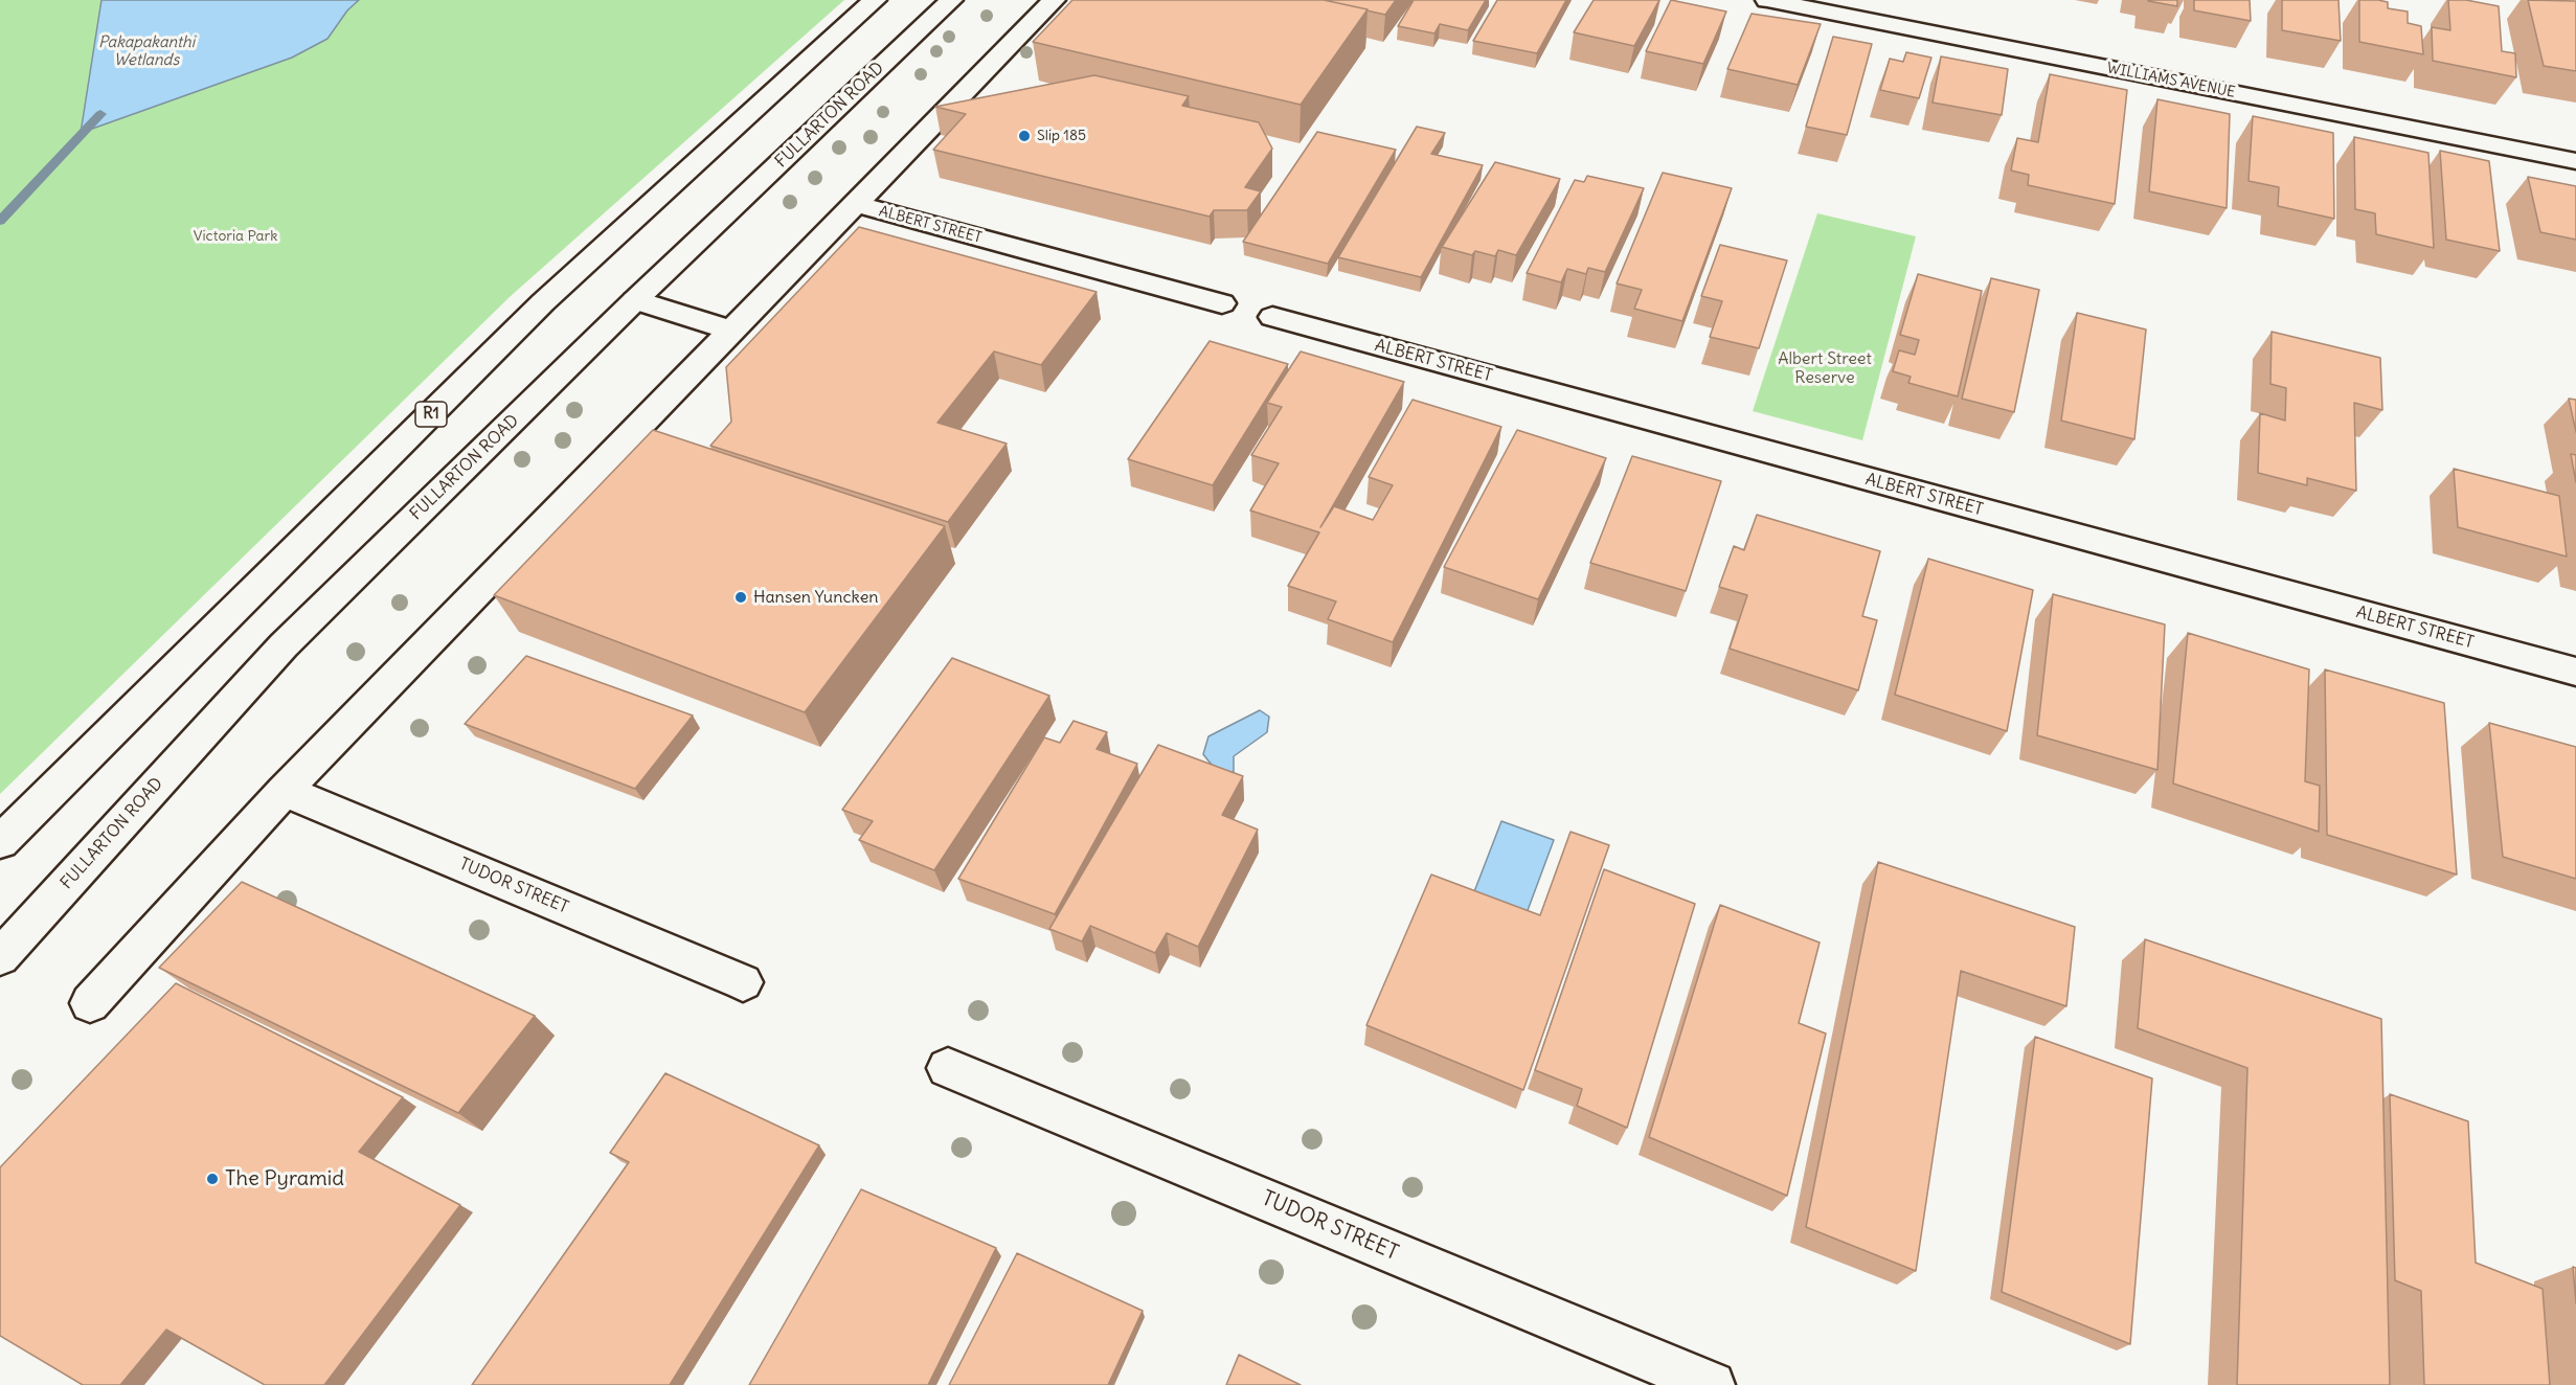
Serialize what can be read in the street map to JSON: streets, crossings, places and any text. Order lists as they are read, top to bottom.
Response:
{
  "streets": {
    "main road": [
      "WILLIAMS AVENUE",
      "FULLARTON ROAD",
      "ALBERT STREET",
      "R1",
      "TUDOR STREET"
    ]
  },
  "water": ["Pakapakanthi Wetlands"],
  "parks": ["Victoria Park", "Albert Street Reserve"],
  "places": ["Slip 185", "Hansen Yuncken", "The Pyramid"]
}
